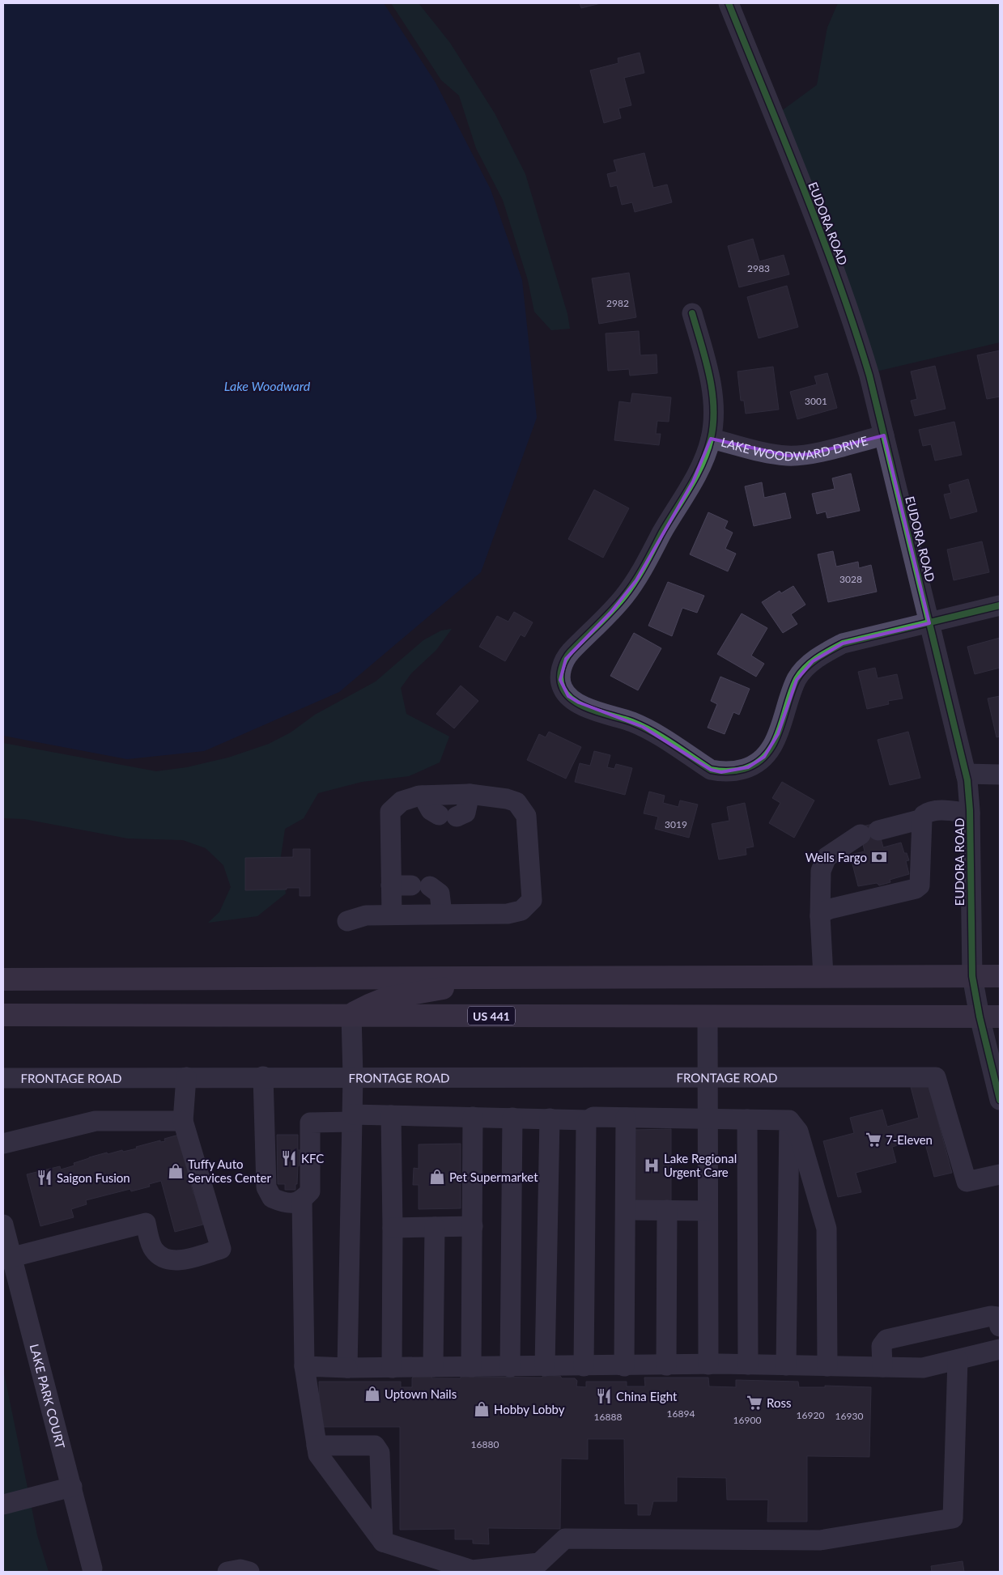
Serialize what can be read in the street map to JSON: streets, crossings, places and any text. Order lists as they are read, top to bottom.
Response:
{
  "streets": {
    "main road": ["US 441"],
    "street": [
      "EUDORA ROAD",
      "LAKE WOODWARD DRIVE",
      "FRONTAGE ROAD",
      "LAKE PARK COURT"
    ]
  },
  "crossings": [
    ["EUDORA ROAD", "LAKE WOODWARD DRIVE"],
    ["EUDORA ROAD", "US 441"]
  ],
  "water": ["Lake Woodward"],
  "places": {
    "bank": ["Wells Fargo"],
    "supermarket": ["7-Eleven", "Ross"],
    "restaurant": ["KFC", "Saigon Fusion", "China Eight"],
    "hospital": ["Lake Regional Urgent Care"],
    "shop": [
      "Tuffy Auto Services Center",
      "Pet Supermarket",
      "Uptown Nails",
      "Hobby Lobby"
    ]
  },
  "house_numbers": [
    "2983",
    "2982",
    "3001",
    "3028",
    "3019",
    "16894",
    "16920",
    "16930",
    "16888",
    "16900",
    "16880"
  ]
}
